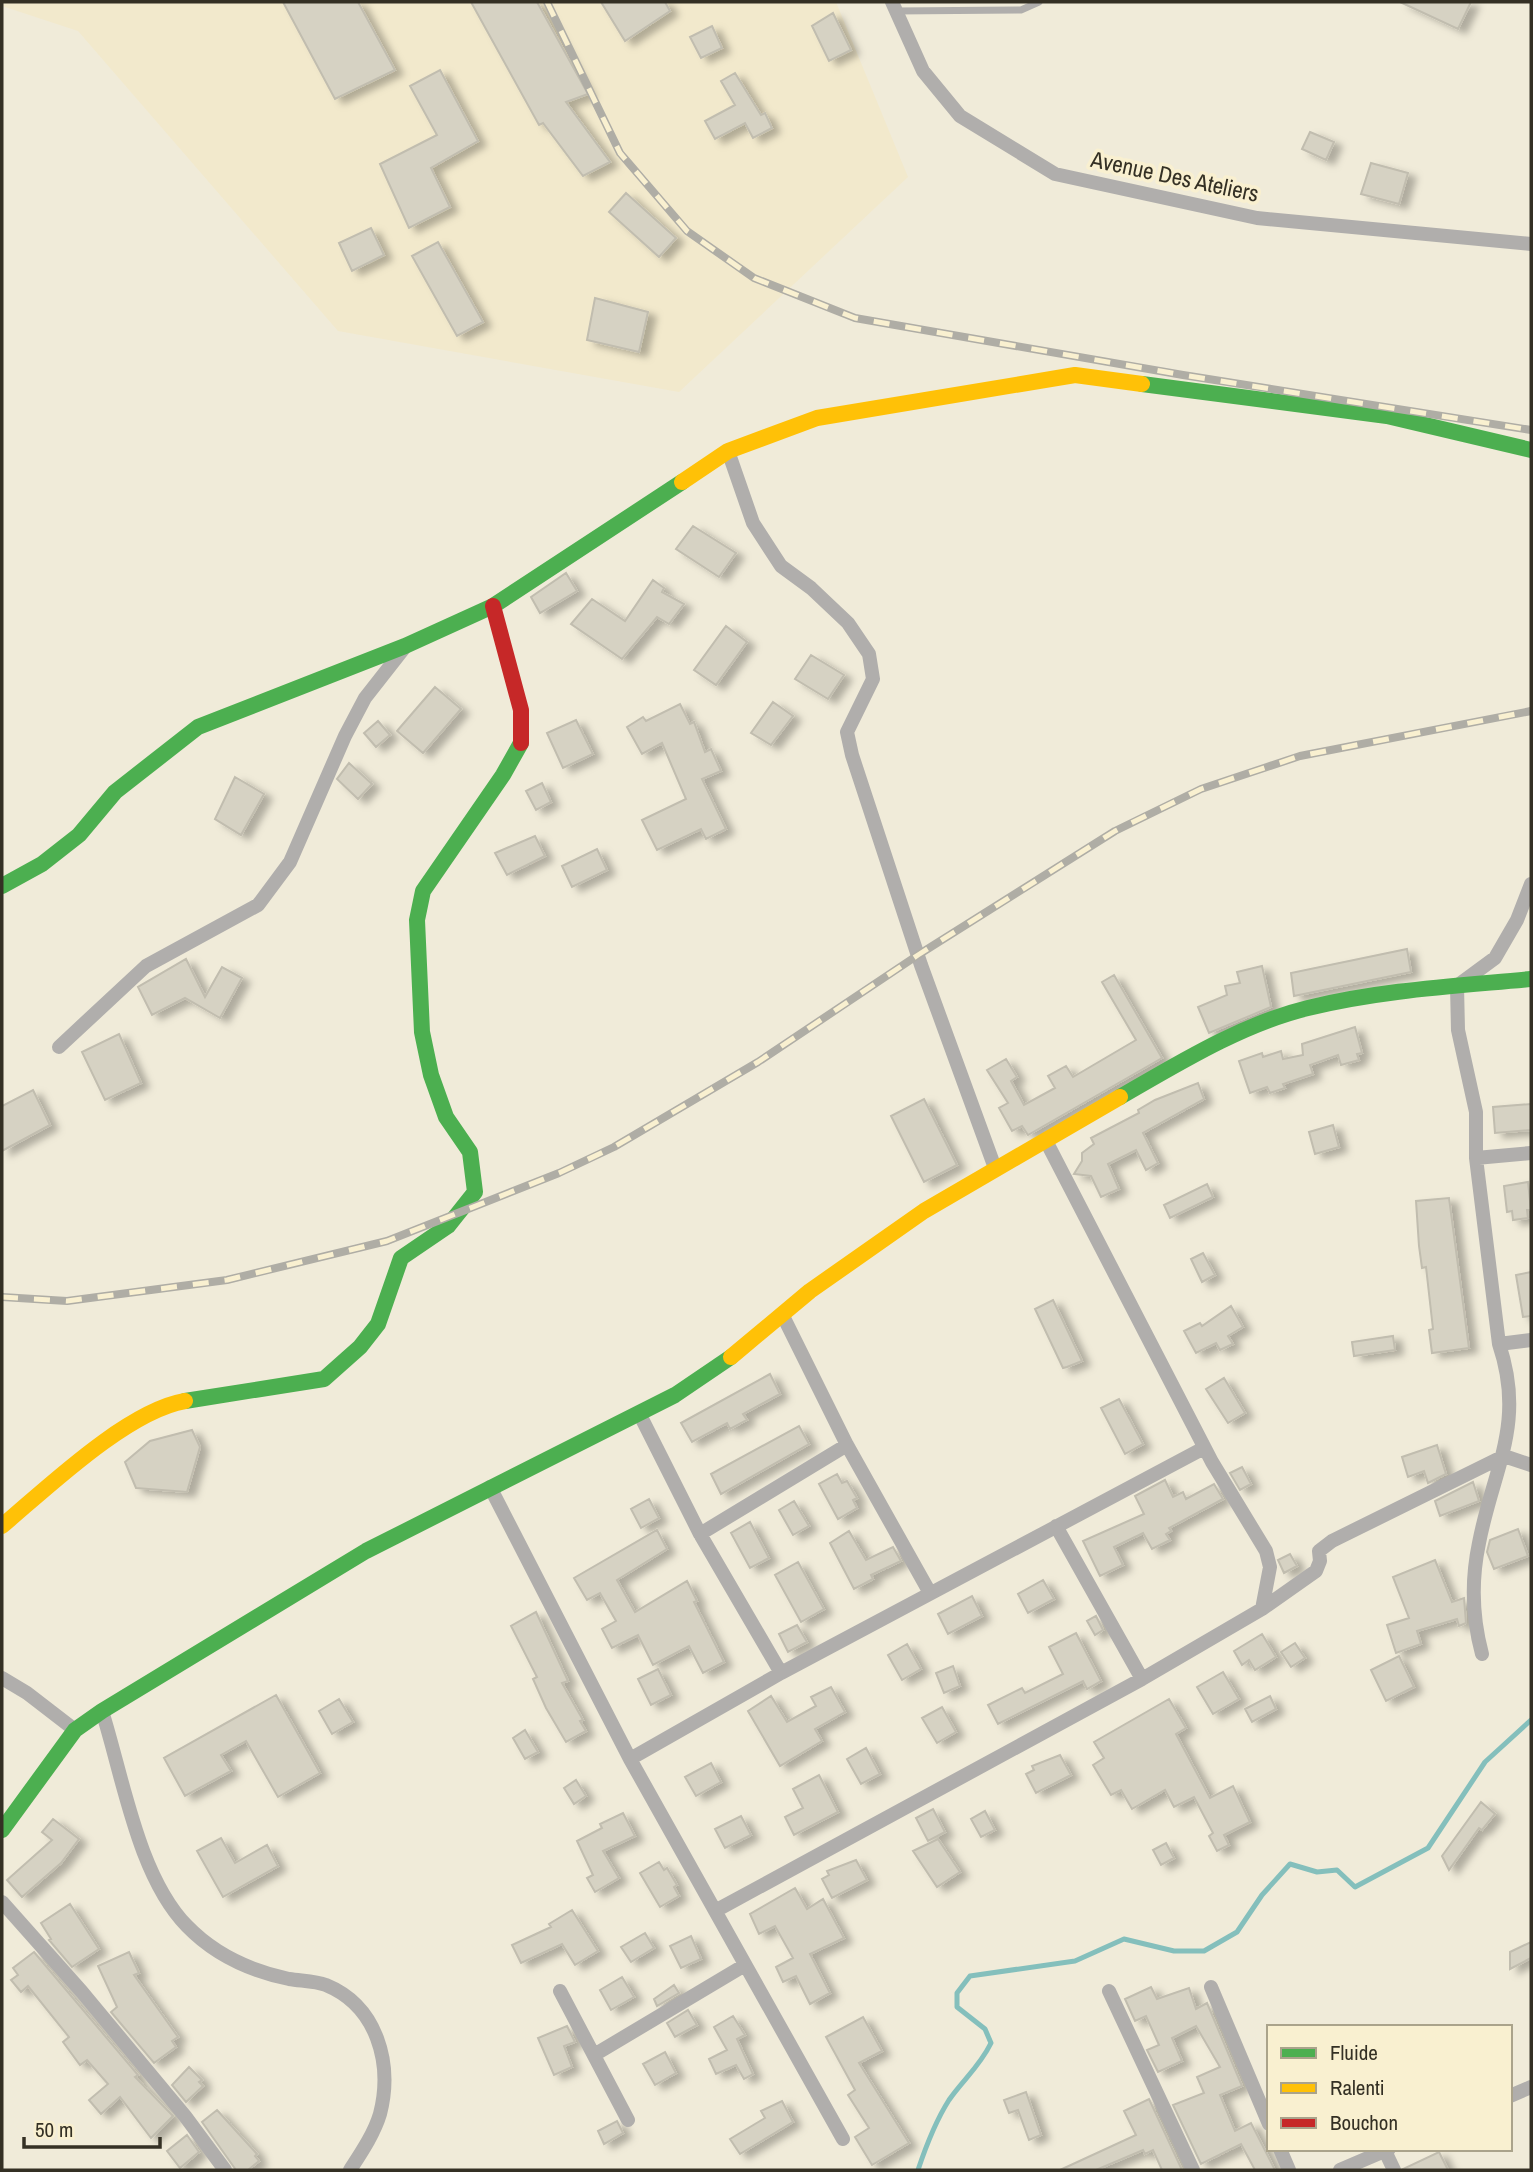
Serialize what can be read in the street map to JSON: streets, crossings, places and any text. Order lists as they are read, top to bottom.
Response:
{
  "streets": {
    "street": ["Avenue Des Ateliers"]
  },
  "legend": ["Fluide", "Ralenti", "Bouchon"],
  "scale_bar": "50 m"
}
